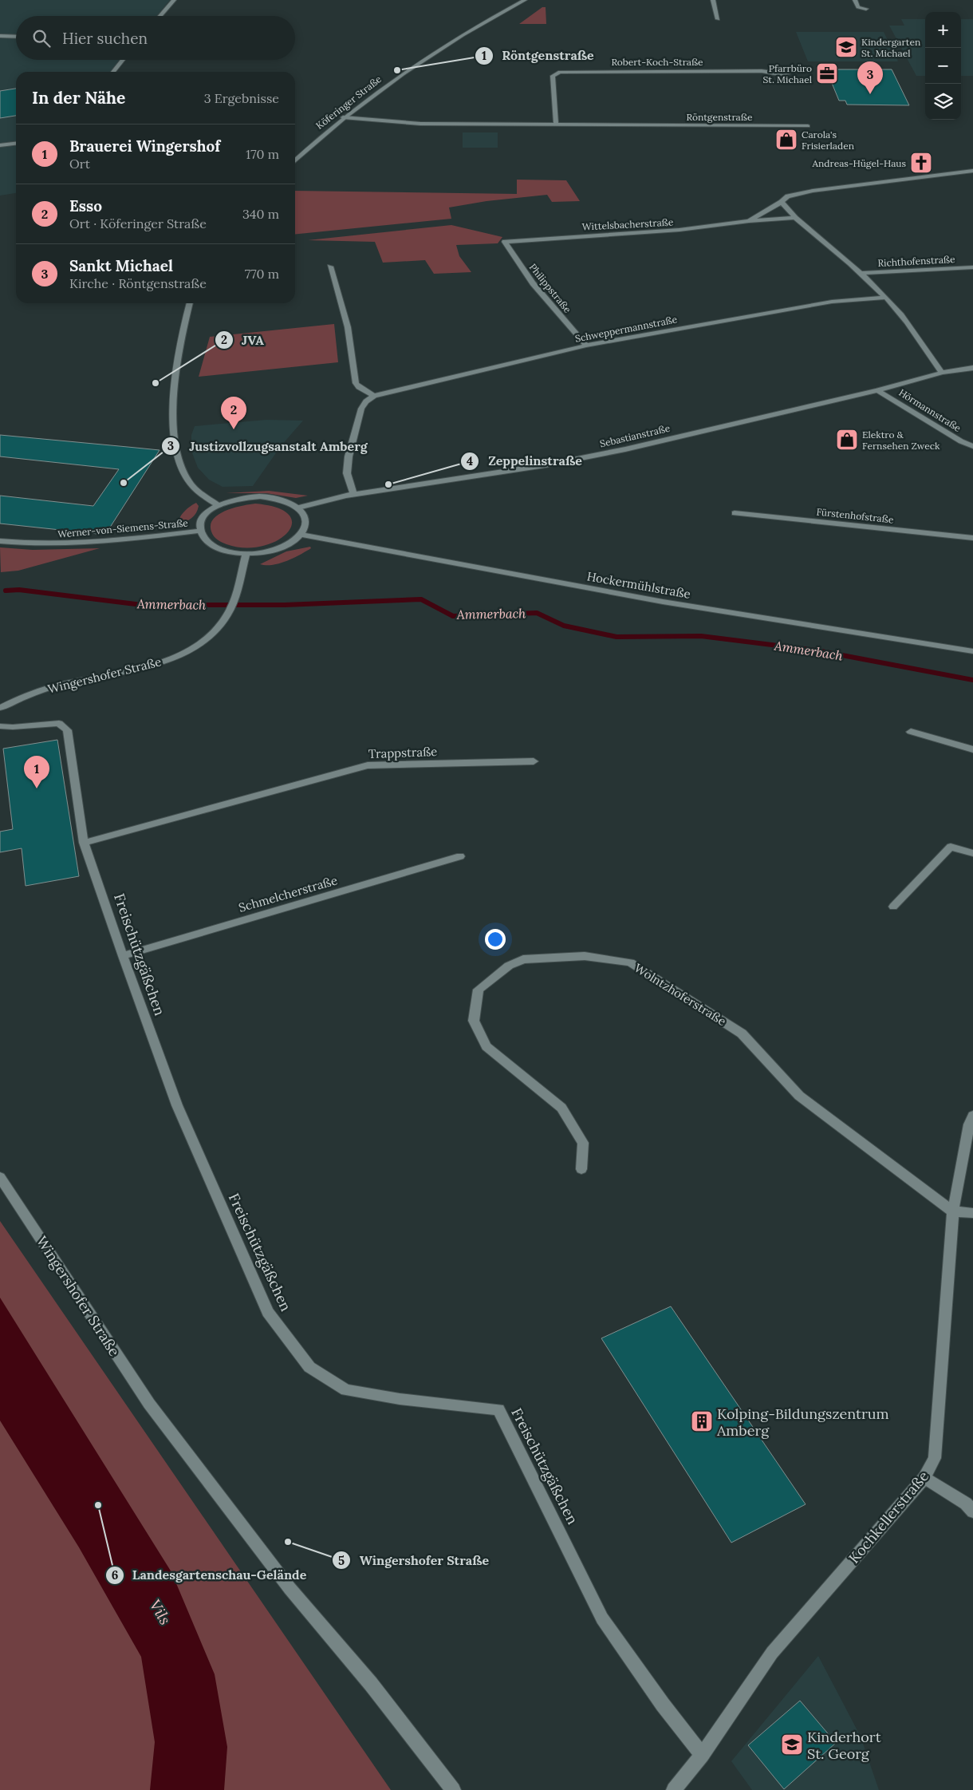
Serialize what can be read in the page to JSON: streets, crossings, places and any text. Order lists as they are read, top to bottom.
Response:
{
  "streets": {
    "street": [
      "Robert-Koch-Straße",
      "Köferinger Straße",
      "Röntgenstraße",
      "Wittelsbacherstraße",
      "Richthofenstraße",
      "Philippstraße",
      "Schweppermannstraße",
      "Hörmannstraße",
      "Sebastianstraße",
      "Fürstenhofstraße",
      "Werner-von-Siemens-Straße",
      "Hockermühlstraße",
      "Wingershofer Straße",
      "Trappstraße",
      "Schmelcherstraße",
      "Freischützgäßchen",
      "Wolntzhoferstraße",
      "Kochkellerstraße"
    ]
  },
  "crossings": [
    ["Robert-Koch-Straße", "Röntgenstraße"],
    ["Köferinger Straße", "Röntgenstraße"],
    ["Wittelsbacherstraße", "Philippstraße"],
    ["Philippstraße", "Schweppermannstraße"],
    ["Hörmannstraße", "Sebastianstraße"],
    ["Trappstraße", "Freischützgäßchen"],
    ["Schmelcherstraße", "Freischützgäßchen"],
    ["Freischützgäßchen", "Kochkellerstraße"],
    ["Wolntzhoferstraße", "Kochkellerstraße"]
  ],
  "water": ["Ammerbach", "Vils"],
  "places": {
    "school or university": ["Kindergarten St. Michael", "Kinderhort St. Georg"],
    "other": [
      "Röntgenstraße",
      "JVA",
      "Justizvollzugsanstalt Amberg",
      "Zeppelinstraße",
      "Landesgartenschau-Gelände",
      "Wingershofer Straße"
    ],
    "office": ["Pfarrbüro St. Michael"],
    "shop": ["Carola's Frisierladen", "Elektro & Fernsehen Zweck"],
    "church": ["Andreas-Hügel-Haus"],
    "building": ["Kolping-Bildungszentrum Amberg"]
  },
  "page": {
    "map_buttons": ["+", "−"],
    "search": "Hier suchen",
    "pins": ["3", "2", "1"],
    "heading": ["In der Nähe", "3 Ergebnisse"],
    "list": [
      {
        "mark": "1",
        "name": "Brauerei Wingershof",
        "note": "Ort",
        "value": "170 m"
      },
      {
        "mark": "2",
        "name": "Esso",
        "note": "Ort · Köferinger Straße",
        "value": "340 m"
      },
      {
        "mark": "3",
        "name": "Sankt Michael",
        "note": "Kirche · Röntgenstraße",
        "value": "770 m"
      }
    ]
  }
}
